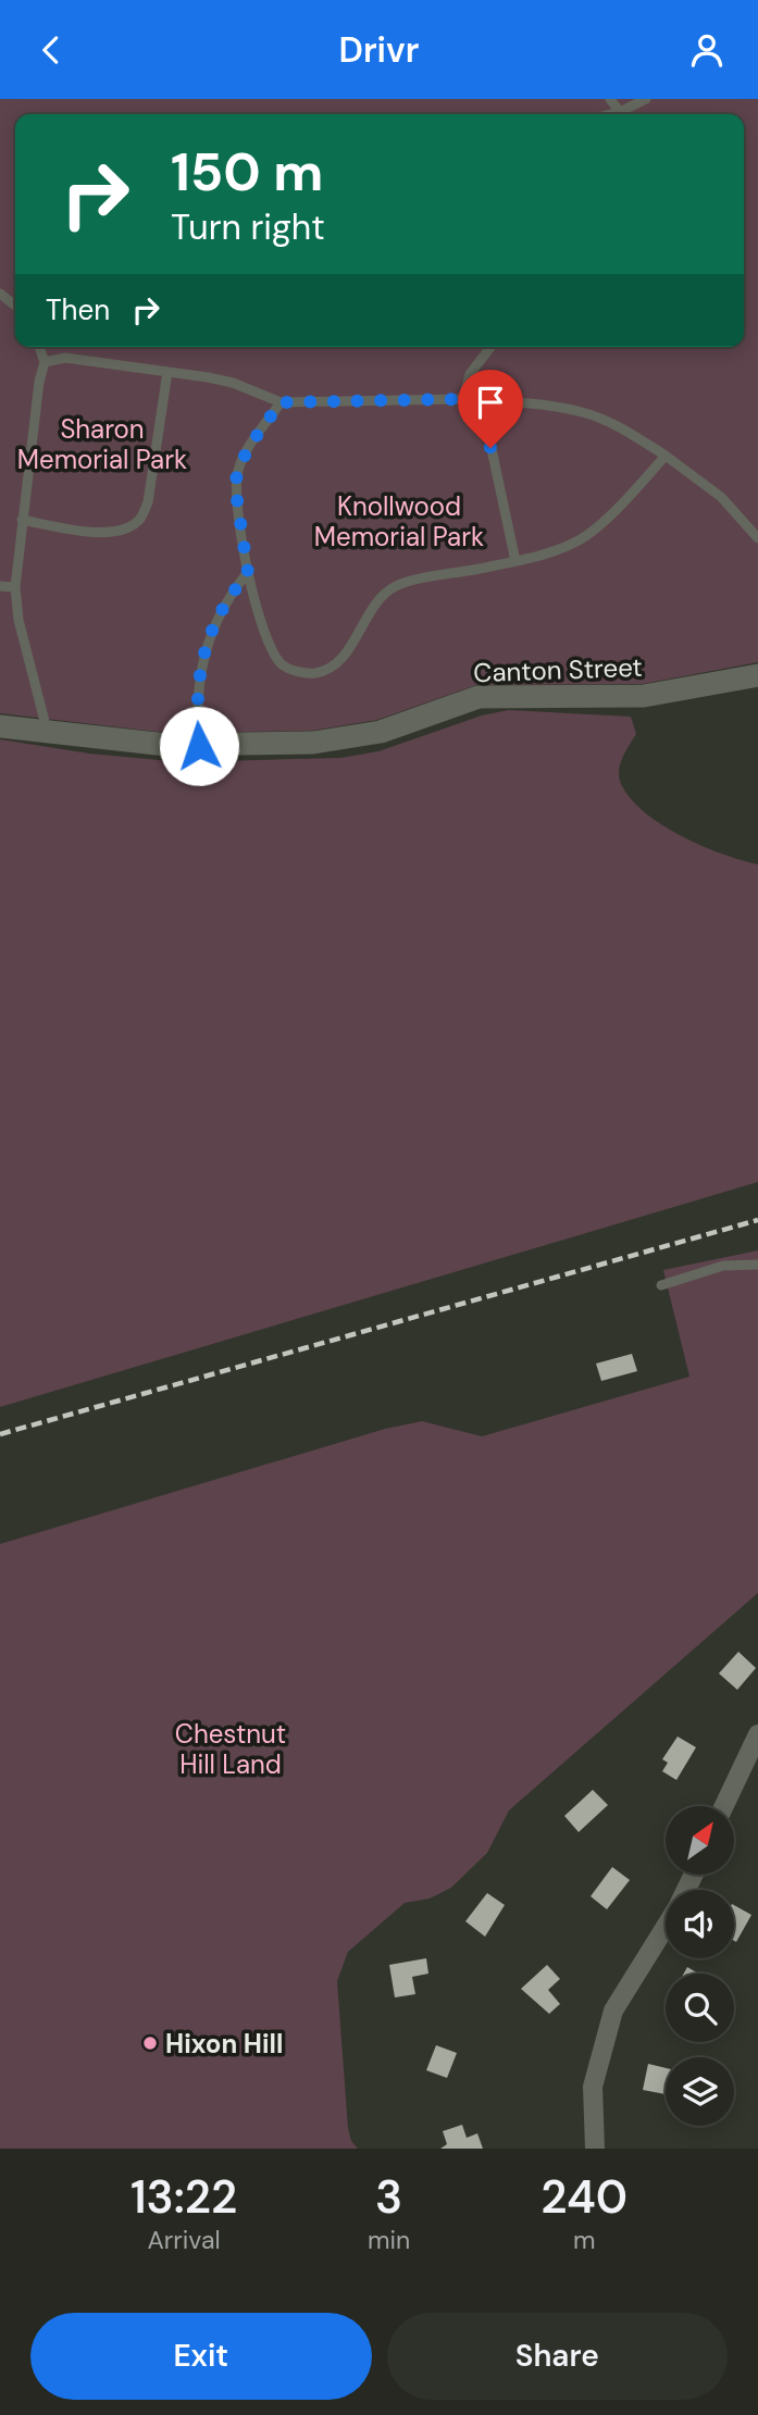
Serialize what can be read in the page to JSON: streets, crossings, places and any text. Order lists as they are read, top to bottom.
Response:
{
  "streets": {
    "street": ["Canton Street"]
  },
  "parks": ["Sharon Memorial Park", "Knollwood Memorial Park", "Chestnut Hill Land"],
  "places": ["Hixon Hill"],
  "north": "top right",
  "page": {
    "header": "Drivr",
    "turn": ["150 m", "Turn right"],
    "then": "Then",
    "eta": [
      "13:22",
      "Arrival",
      "3",
      "min",
      "240",
      "m"
    ],
    "buttons": ["Exit", "Share"]
  }
}
